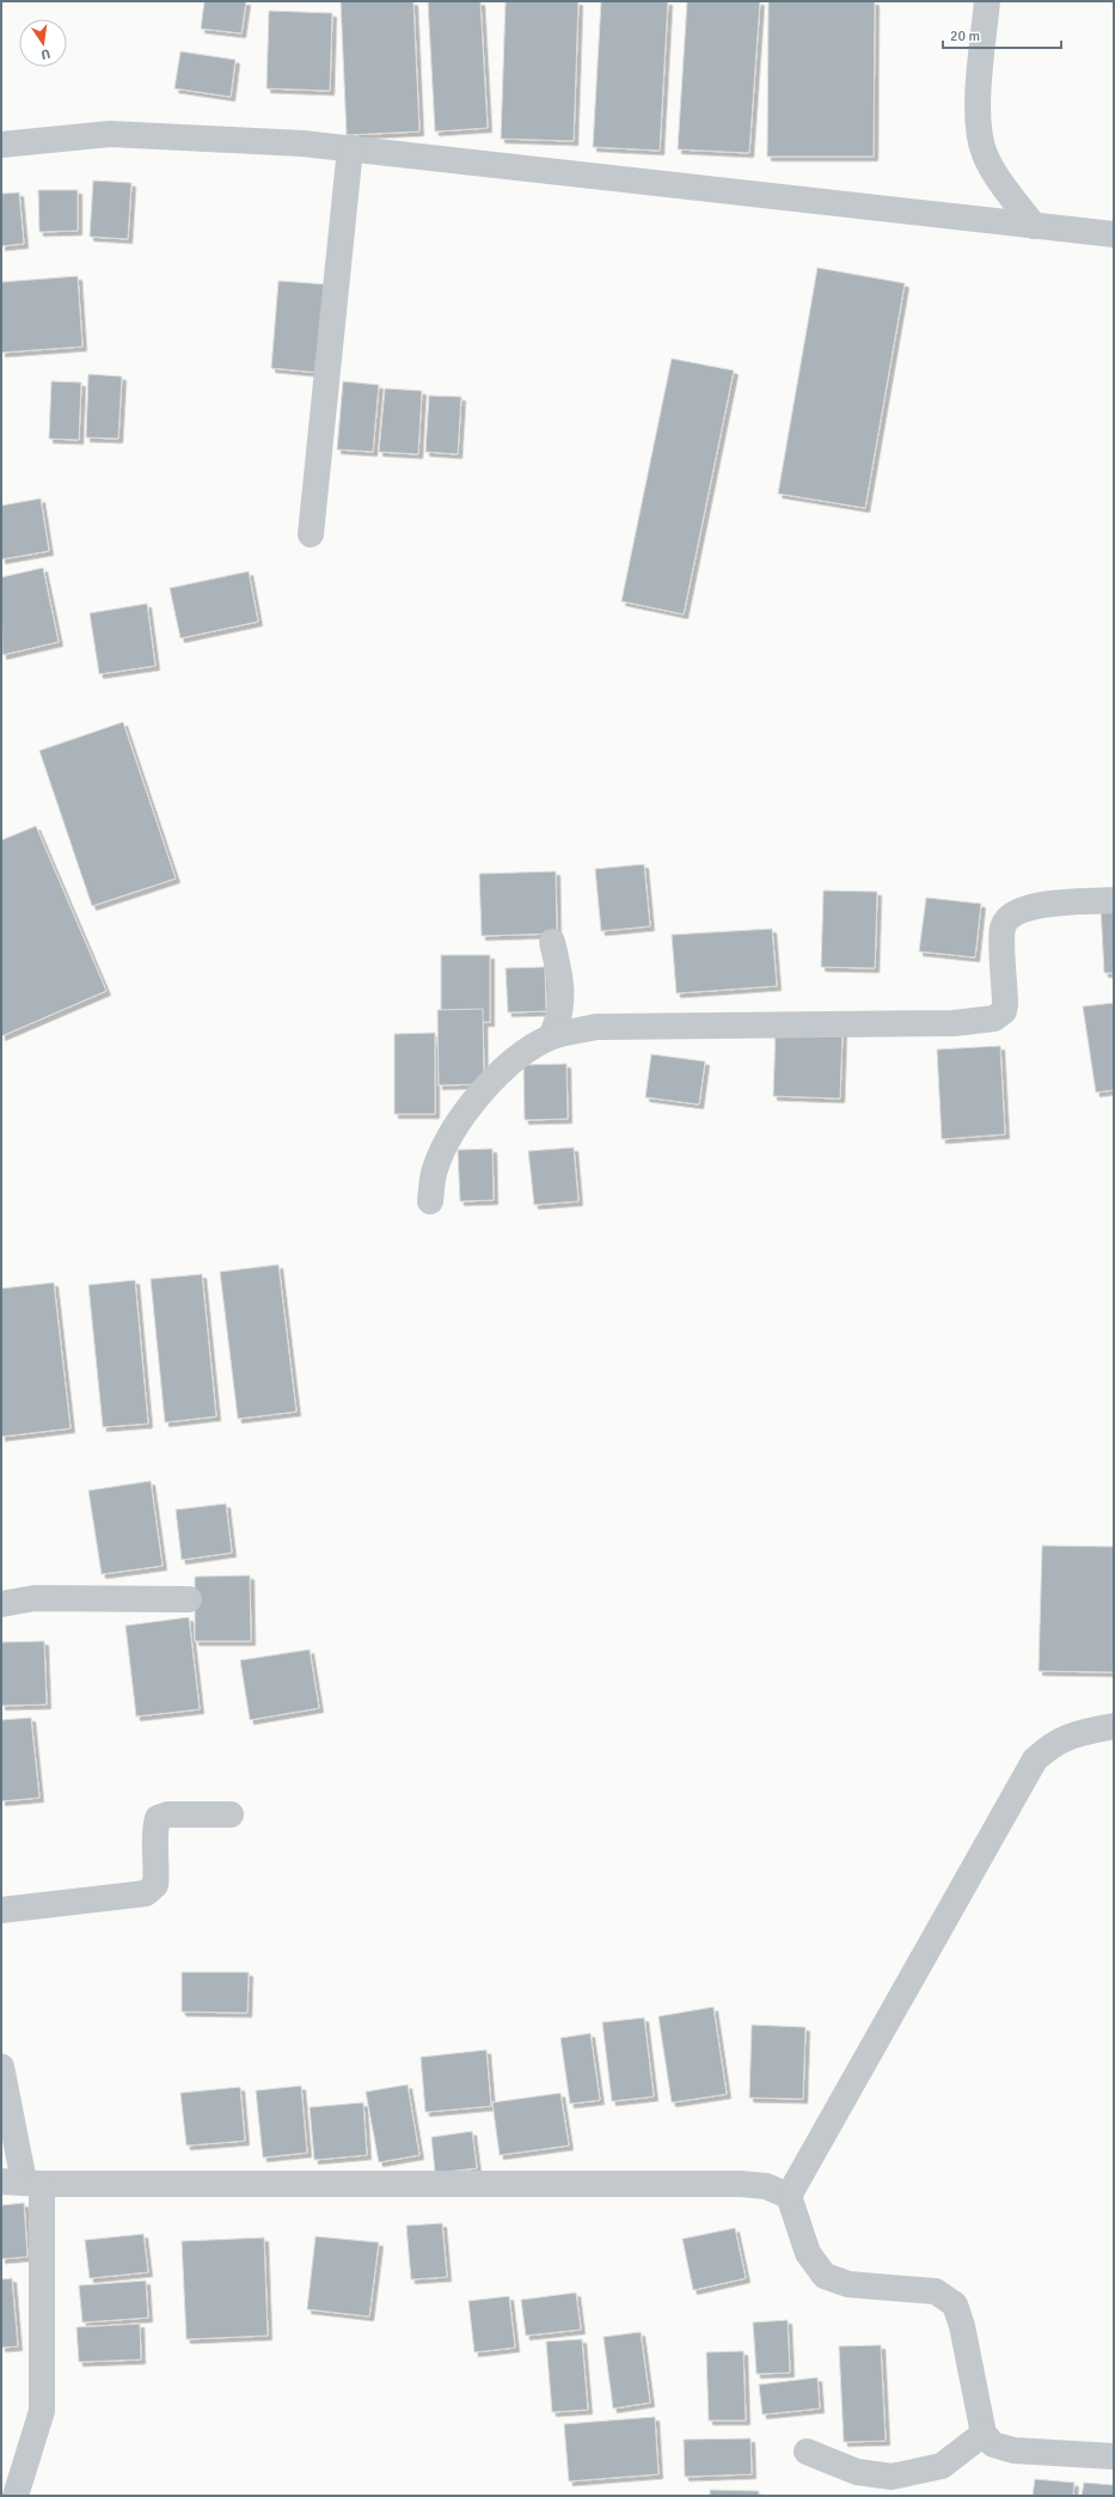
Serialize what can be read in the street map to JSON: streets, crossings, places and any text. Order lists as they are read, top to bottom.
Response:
{
  "scale_bar": "20 m",
  "north": "bottom"
}
